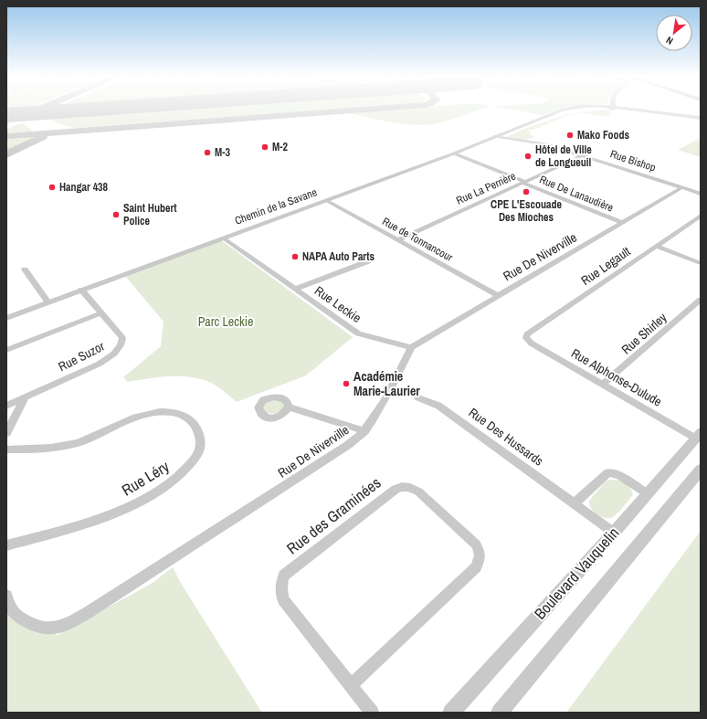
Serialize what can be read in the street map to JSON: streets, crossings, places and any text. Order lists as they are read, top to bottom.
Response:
{
  "streets": {
    "street": [
      "Rue Bishop",
      "Rue La Perrière",
      "Rue De Lanaudière",
      "Chemin de la Savane",
      "Rue de Tonnancour",
      "Rue De Niverville",
      "Rue Legault",
      "Rue Leckie",
      "Rue Shirley",
      "Rue Suzor",
      "Rue Alphonse-Dulude",
      "Rue Des Hussards",
      "Rue Léry",
      "Rue des Graminées",
      "Boulevard Vauquelin"
    ]
  },
  "crossings": [
    ["Rue Bishop", "Rue La Perrière"],
    ["Rue Bishop", "Chemin de la Savane"],
    ["Rue Bishop", "Rue De Niverville"],
    ["Rue La Perrière", "Rue De Lanaudière"],
    ["Rue La Perrière", "Rue de Tonnancour"],
    ["Rue De Lanaudière", "Chemin de la Savane"],
    ["Rue De Lanaudière", "Rue De Niverville"],
    ["Chemin de la Savane", "Rue de Tonnancour"],
    ["Chemin de la Savane", "Rue Leckie"],
    ["Chemin de la Savane", "Rue Suzor"],
    ["Rue de Tonnancour", "Rue De Niverville"],
    ["Rue De Niverville", "Rue Leckie"],
    ["Rue Legault", "Rue Alphonse-Dulude"],
    ["Rue Shirley", "Rue Alphonse-Dulude"],
    ["Rue Alphonse-Dulude", "Boulevard Vauquelin"],
    ["Rue Des Hussards", "Boulevard Vauquelin"]
  ],
  "parks": ["Parc Leckie"],
  "places": [
    "Mako Foods",
    "M-2",
    "M-3",
    "Hôtel de Ville de Longueuil",
    "Hangar 438",
    "CPE L'Escouade Des Mioches",
    "Saint Hubert Police",
    "NAPA Auto Parts",
    "Académie Marie-Laurier"
  ],
  "north": "bottom left"
}
